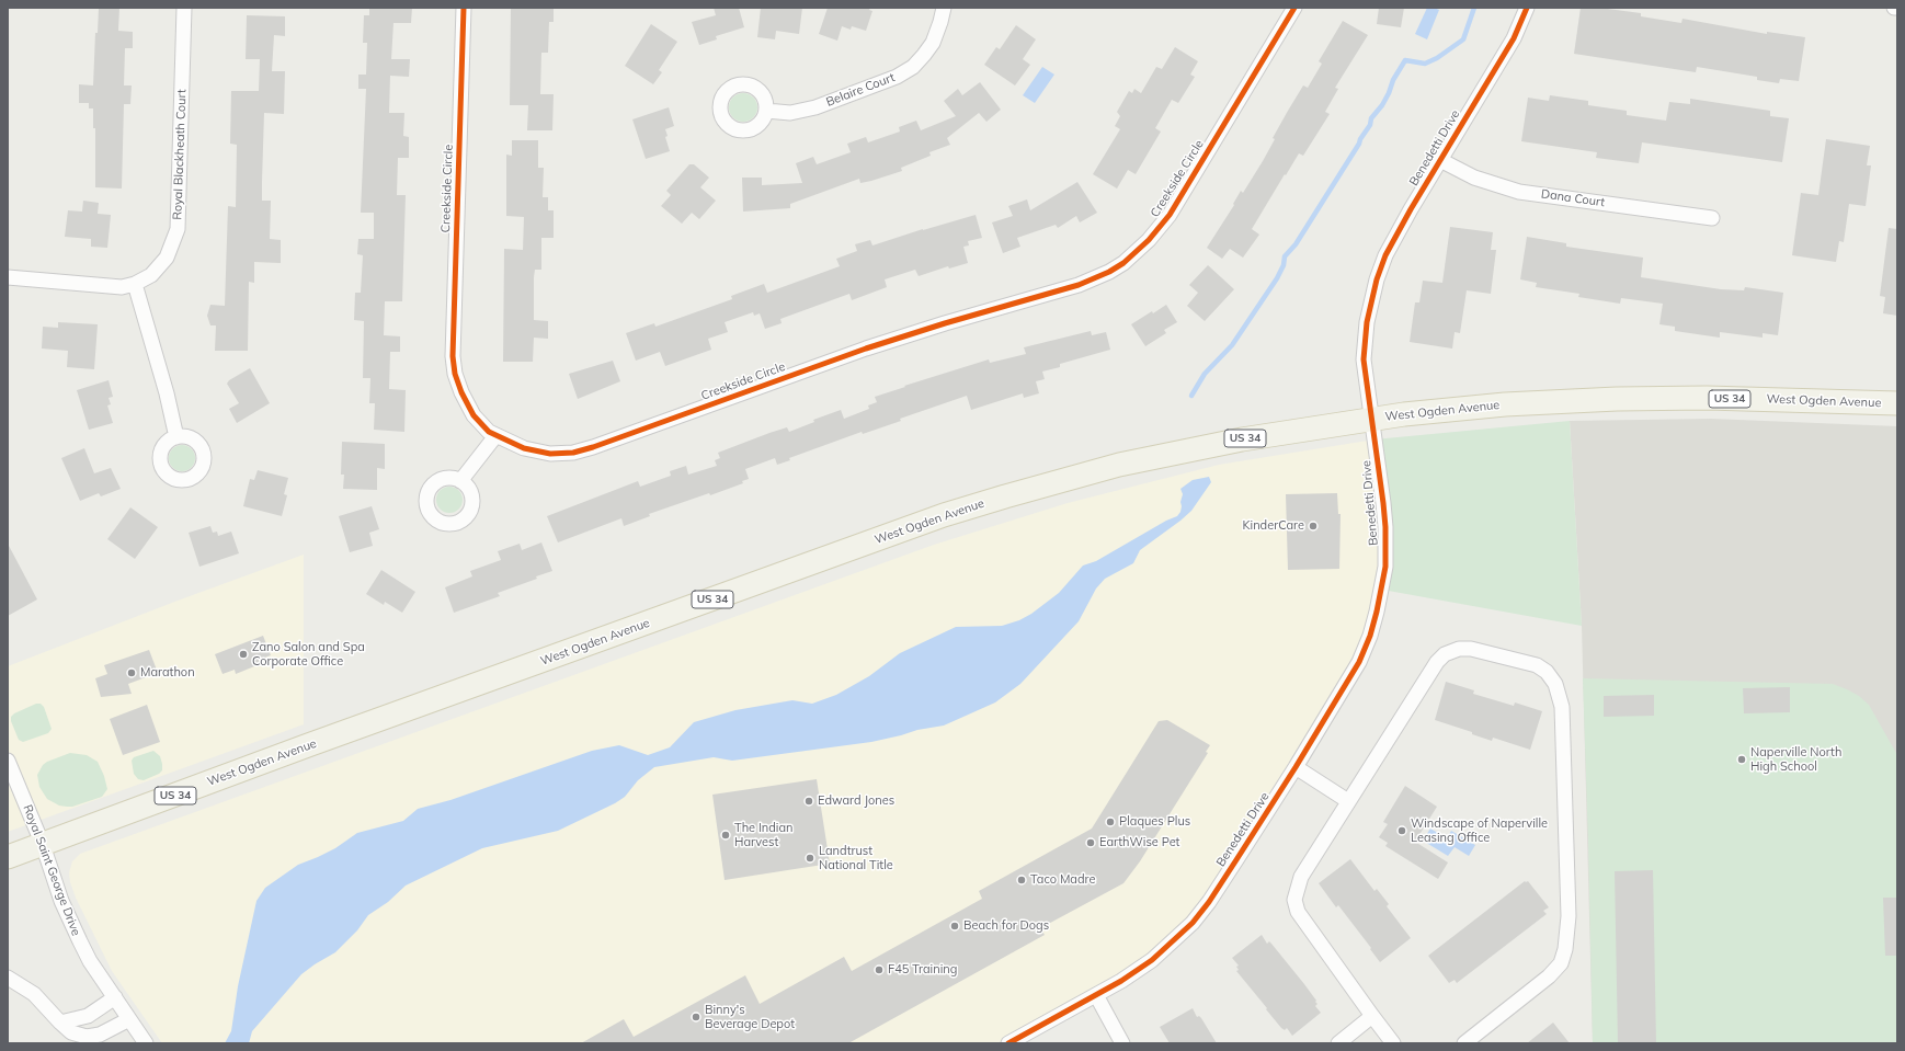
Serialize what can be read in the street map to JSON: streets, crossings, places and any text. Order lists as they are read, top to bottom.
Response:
{
  "streets": {
    "main road": ["US 34", "West Ogden Avenue"],
    "street": [
      "Belaire Court",
      "Benedetti Drive",
      "Royal Blackheath Court",
      "Creekside Circle",
      "Dana Court",
      "Royal Saint George Drive"
    ]
  },
  "crossings": [
    ["Benedetti Drive", "Dana Court"],
    ["Benedetti Drive", "West Ogden Avenue"],
    ["West Ogden Avenue", "Royal Saint George Drive"]
  ],
  "places": [
    "KinderCare",
    "Zano Salon and Spa Corporate Office",
    "Marathon",
    "Naperville North High School",
    "Edward Jones",
    "Plaques Plus",
    "Windscape of Naperville Leasing Office",
    "The Indian Harvest",
    "EarthWise Pet",
    "Landtrust National Title",
    "Taco Madre",
    "Beach for Dogs",
    "F45 Training",
    "Binny's Beverage Depot"
  ]
}
